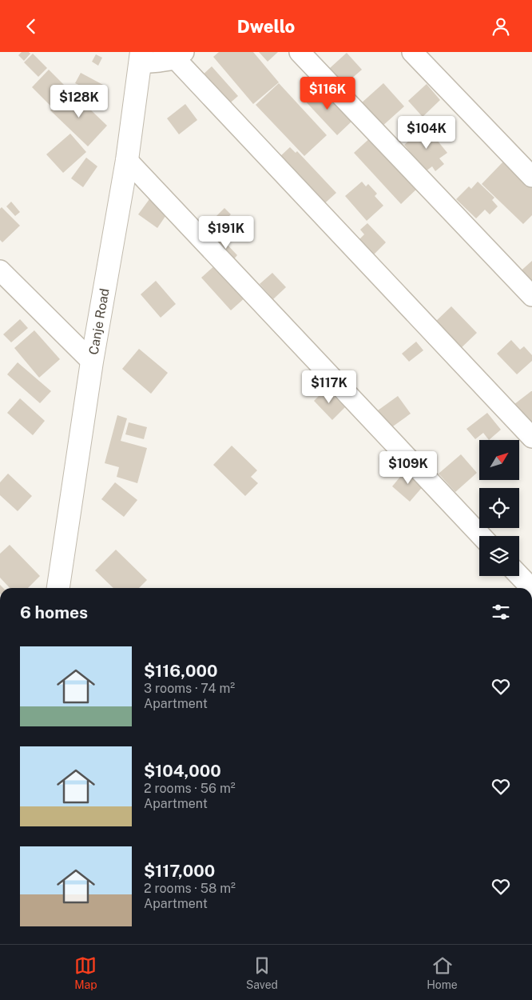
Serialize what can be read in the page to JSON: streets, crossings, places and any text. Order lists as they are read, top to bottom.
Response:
{
  "streets": {
    "street": ["Canje Road"]
  },
  "north": "top right",
  "page": {
    "header": "Dwello",
    "price": [
      "$116K",
      "$128K",
      "$104K",
      "$191K",
      "$117K",
      "$109K"
    ],
    "heading": "6 homes",
    "list": [
      {
        "name": "$116,000",
        "note": "3 rooms · 74 m² · Apartment"
      },
      {
        "name": "$104,000",
        "note": "2 rooms · 56 m² · Apartment"
      },
      {
        "name": "$117,000",
        "note": "2 rooms · 58 m² · Apartment"
      }
    ],
    "tabs": ["Map", "Saved", "Home"]
  }
}
